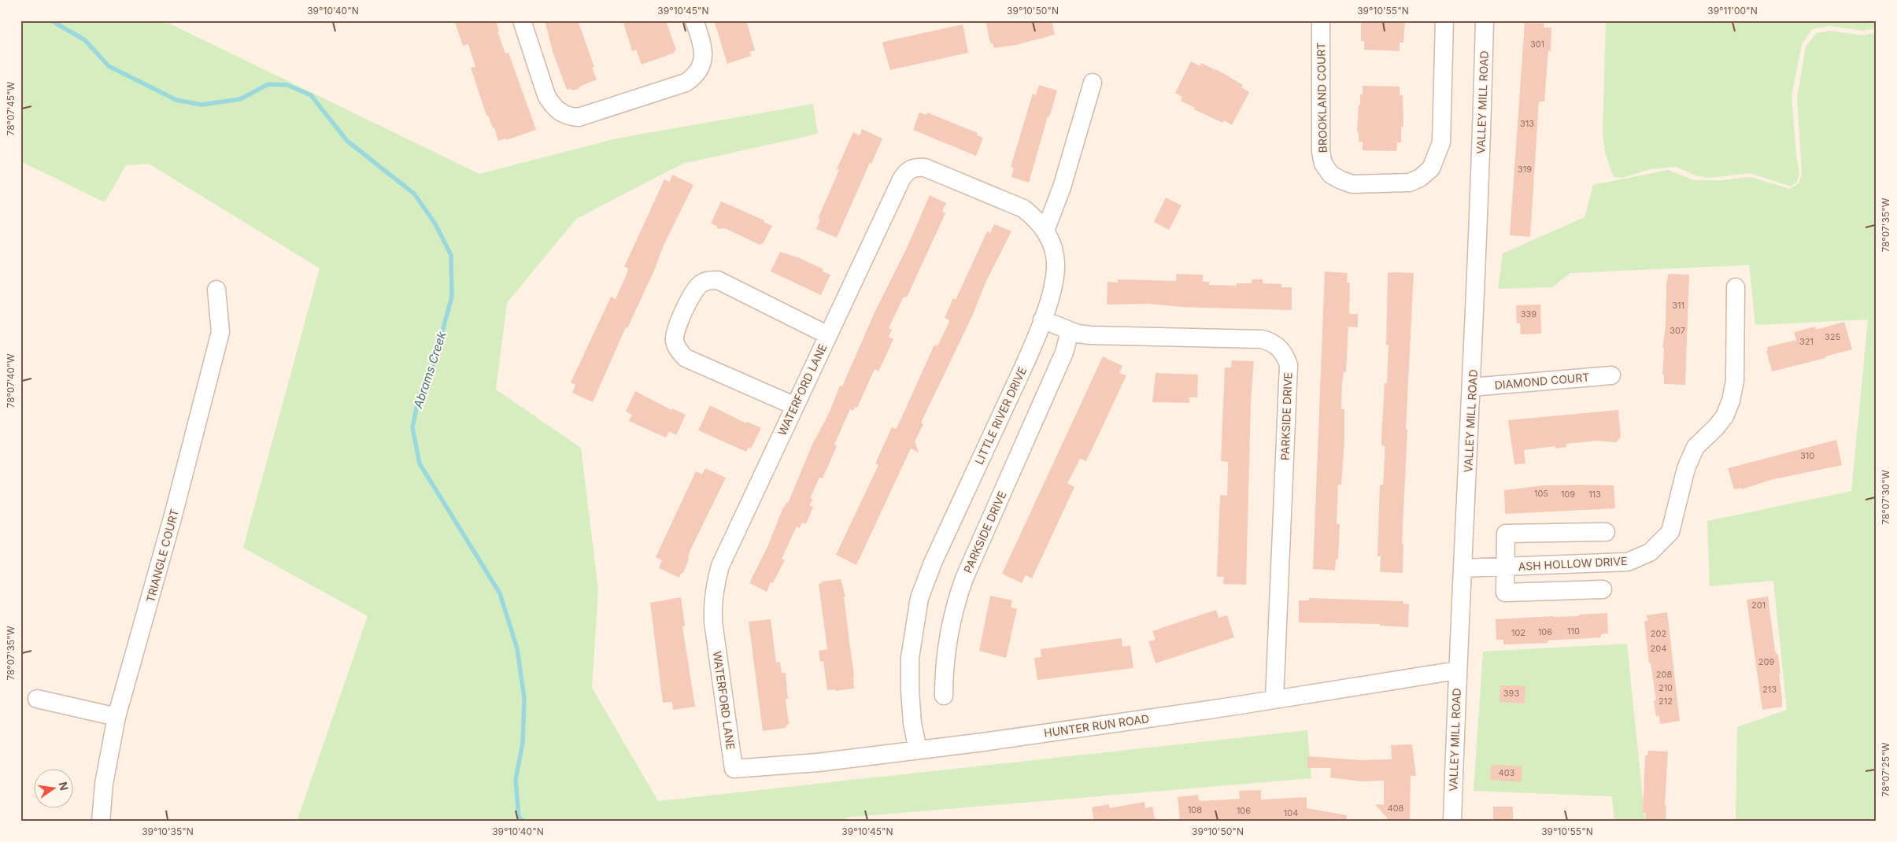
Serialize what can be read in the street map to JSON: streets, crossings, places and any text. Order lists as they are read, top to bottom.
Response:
{
  "streets": {
    "street": [
      "BROOKLAND COURT",
      "VALLEY MILL ROAD",
      "DIAMOND COURT",
      "WATERFORD LANE",
      "LITTLE RIVER DRIVE",
      "PARKSIDE DRIVE",
      "TRIANGLE COURT",
      "ASH HOLLOW DRIVE",
      "HUNTER RUN ROAD"
    ]
  },
  "crossings": [
    ["VALLEY MILL ROAD", "DIAMOND COURT"],
    ["VALLEY MILL ROAD", "ASH HOLLOW DRIVE"],
    ["VALLEY MILL ROAD", "HUNTER RUN ROAD"],
    ["WATERFORD LANE", "LITTLE RIVER DRIVE"],
    ["WATERFORD LANE", "HUNTER RUN ROAD"],
    ["LITTLE RIVER DRIVE", "PARKSIDE DRIVE"],
    ["LITTLE RIVER DRIVE", "HUNTER RUN ROAD"],
    ["PARKSIDE DRIVE", "HUNTER RUN ROAD"]
  ],
  "water": ["Abrams Creek"],
  "house_numbers": [
    "301",
    "313",
    "319",
    "311",
    "339",
    "307",
    "325",
    "321",
    "310",
    "105",
    "109",
    "113",
    "201",
    "110",
    "106",
    "102",
    "202",
    "204",
    "209",
    "208",
    "210",
    "213",
    "393",
    "212",
    "403",
    "408",
    "108",
    "106",
    "104"
  ],
  "north": "right",
  "coordinates": [
    "39°10'40\"N",
    "39°10'45\"N",
    "39°10'50\"N",
    "39°10'55\"N",
    "39°11'00\"N",
    "78°07'45\"W",
    "78°07'35\"W",
    "78°07'40\"W",
    "78°07'30\"W",
    "78°07'25\"W",
    "39°10'35\"N"
  ]
}
